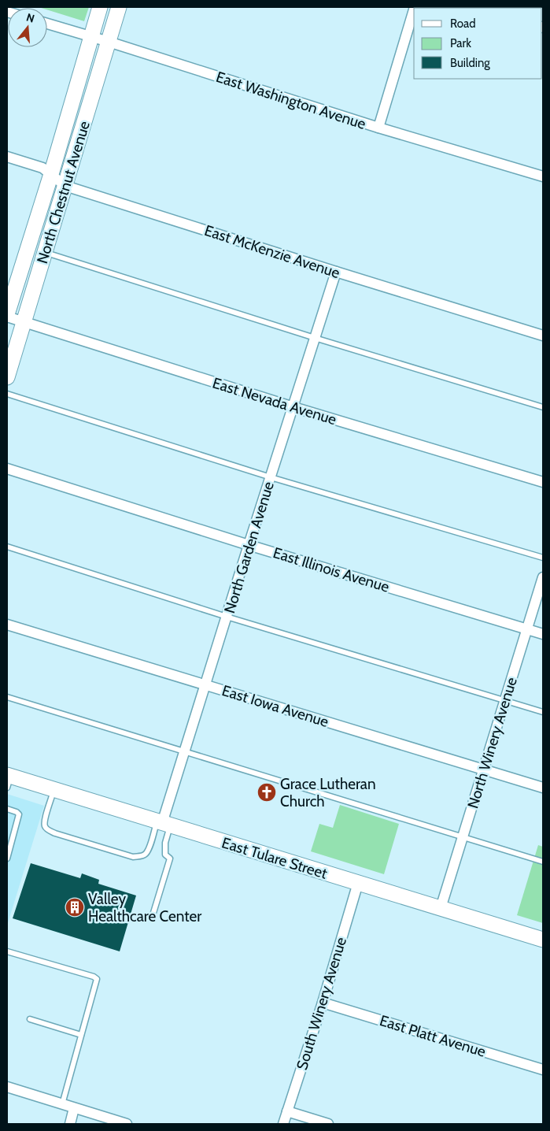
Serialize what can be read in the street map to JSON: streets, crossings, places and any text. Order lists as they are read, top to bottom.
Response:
{
  "streets": {
    "main road": ["North Chestnut Avenue", "East Tulare Street"],
    "street": [
      "East Washington Avenue",
      "East McKenzie Avenue",
      "East Nevada Avenue",
      "North Garden Avenue",
      "East Illinois Avenue",
      "East Iowa Avenue",
      "North Winery Avenue",
      "South Winery Avenue",
      "East Platt Avenue"
    ]
  },
  "crossings": [
    ["East Washington Avenue", "North Chestnut Avenue"],
    ["North Chestnut Avenue", "East McKenzie Avenue"],
    ["North Chestnut Avenue", "East Nevada Avenue"],
    ["East McKenzie Avenue", "North Garden Avenue"],
    ["East Nevada Avenue", "North Garden Avenue"],
    ["North Garden Avenue", "East Illinois Avenue"],
    ["North Garden Avenue", "East Iowa Avenue"],
    ["North Garden Avenue", "East Tulare Street"],
    ["East Illinois Avenue", "North Winery Avenue"],
    ["East Iowa Avenue", "North Winery Avenue"],
    ["North Winery Avenue", "East Tulare Street"],
    ["East Tulare Street", "South Winery Avenue"],
    ["South Winery Avenue", "East Platt Avenue"]
  ],
  "places": {
    "church": ["Grace Lutheran Church"],
    "building": ["Valley Healthcare Center"]
  },
  "legend": ["Road", "Park", "Building"],
  "north": "top"
}
